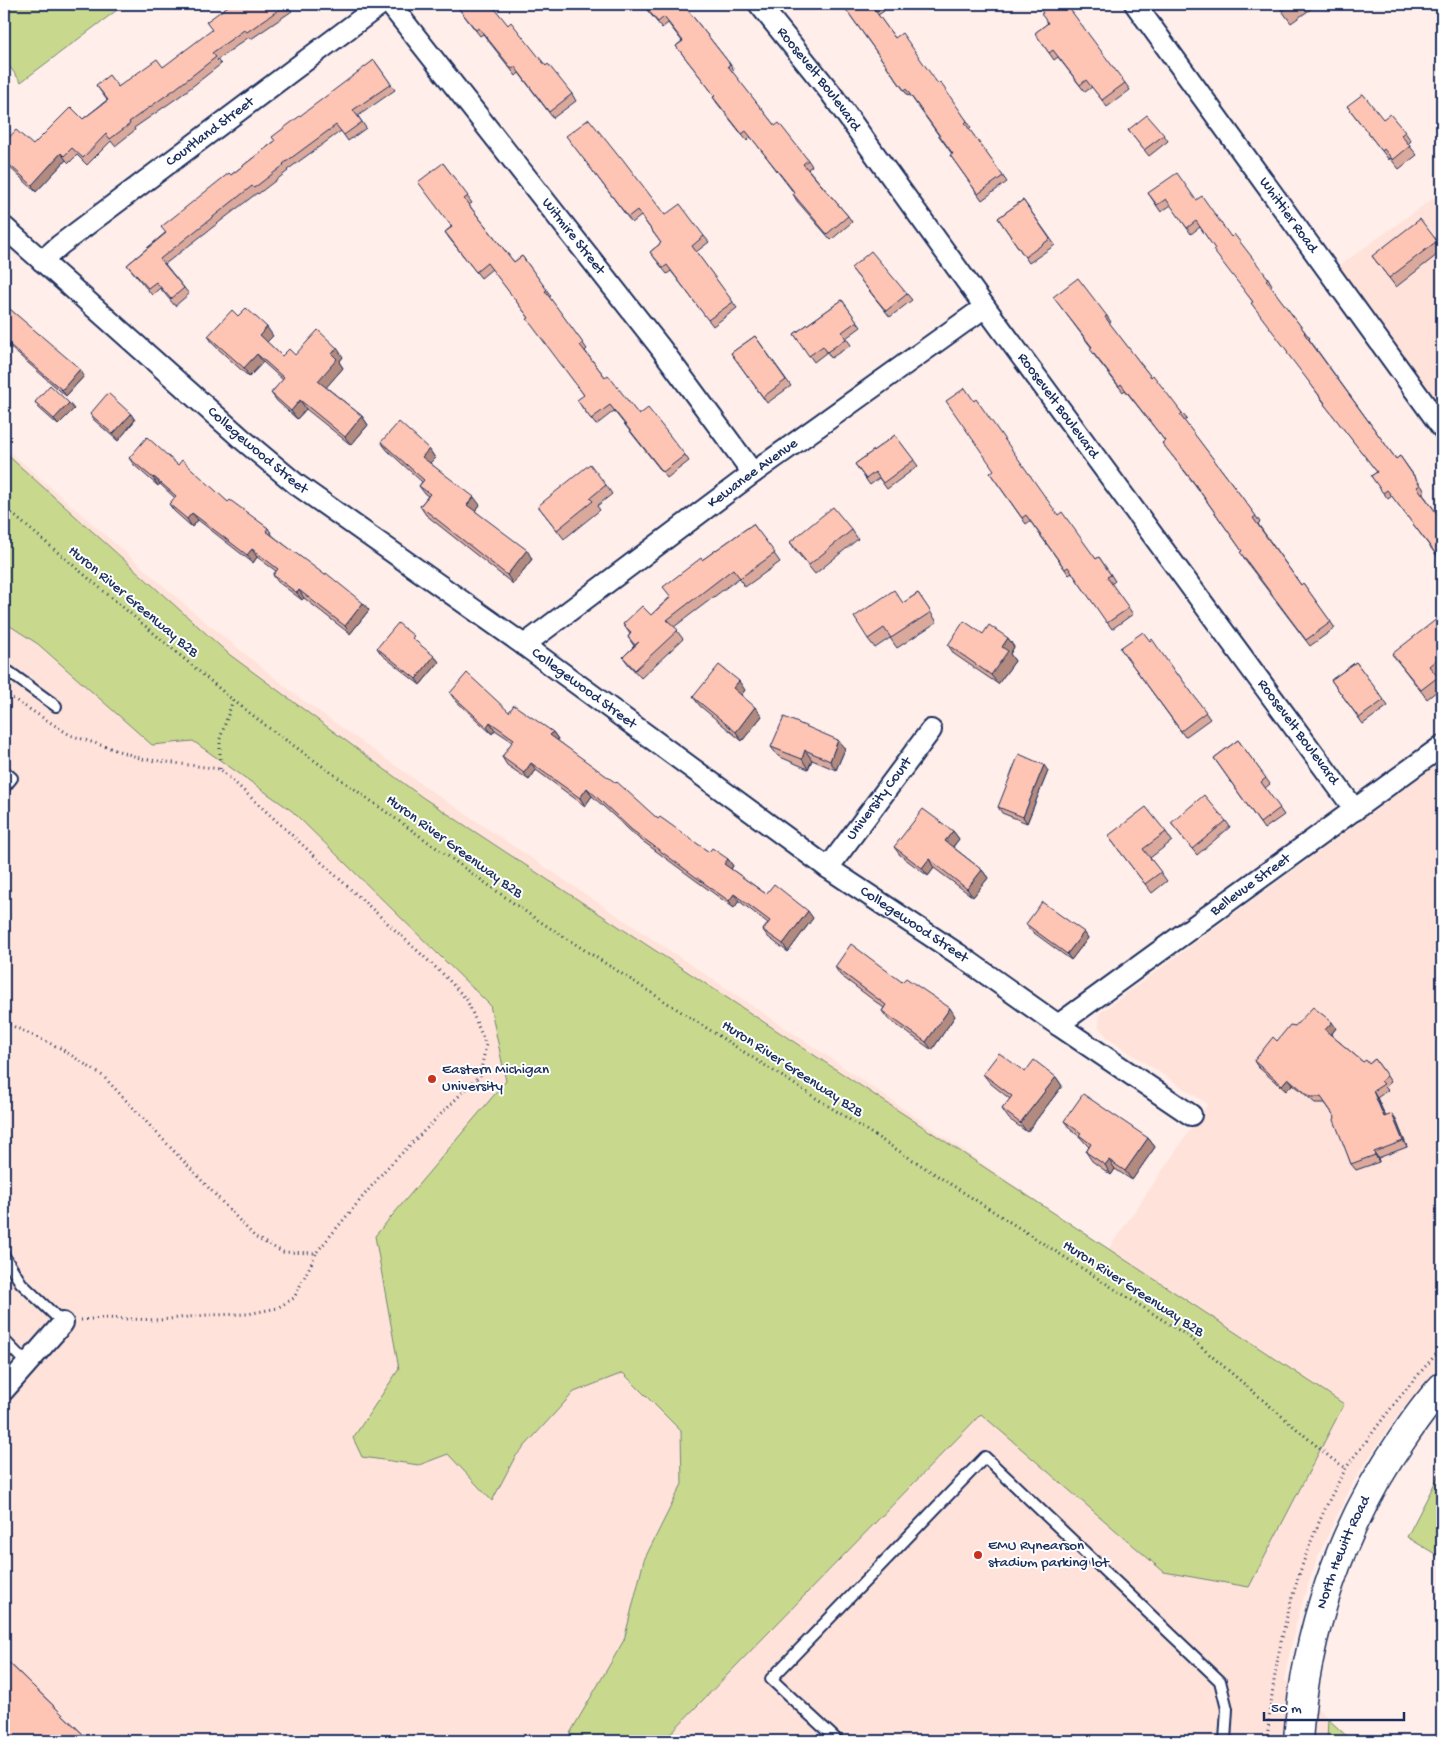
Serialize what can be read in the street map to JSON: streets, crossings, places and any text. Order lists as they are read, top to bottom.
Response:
{
  "streets": {
    "main road": ["North Hewitt Road"],
    "street": [
      "Roosevelt Boulevard",
      "Courtland Street",
      "Whittier Road",
      "Witmire Street",
      "Collegewood Street",
      "Kewanee Avenue",
      "University Court",
      "Bellevue Street"
    ],
    "path": ["Huron River Greenway B2B"]
  },
  "crossings": [
    ["Roosevelt Boulevard", "Kewanee Avenue"],
    ["Roosevelt Boulevard", "Bellevue Street"],
    ["Courtland Street", "Collegewood Street"],
    ["Witmire Street", "Kewanee Avenue"],
    ["Collegewood Street", "Kewanee Avenue"],
    ["Collegewood Street", "University Court"],
    ["Collegewood Street", "Bellevue Street"]
  ],
  "places": ["Eastern Michigan University", "EMU Rynearson stadium parking lot"],
  "scale_bar": "50 m"
}
